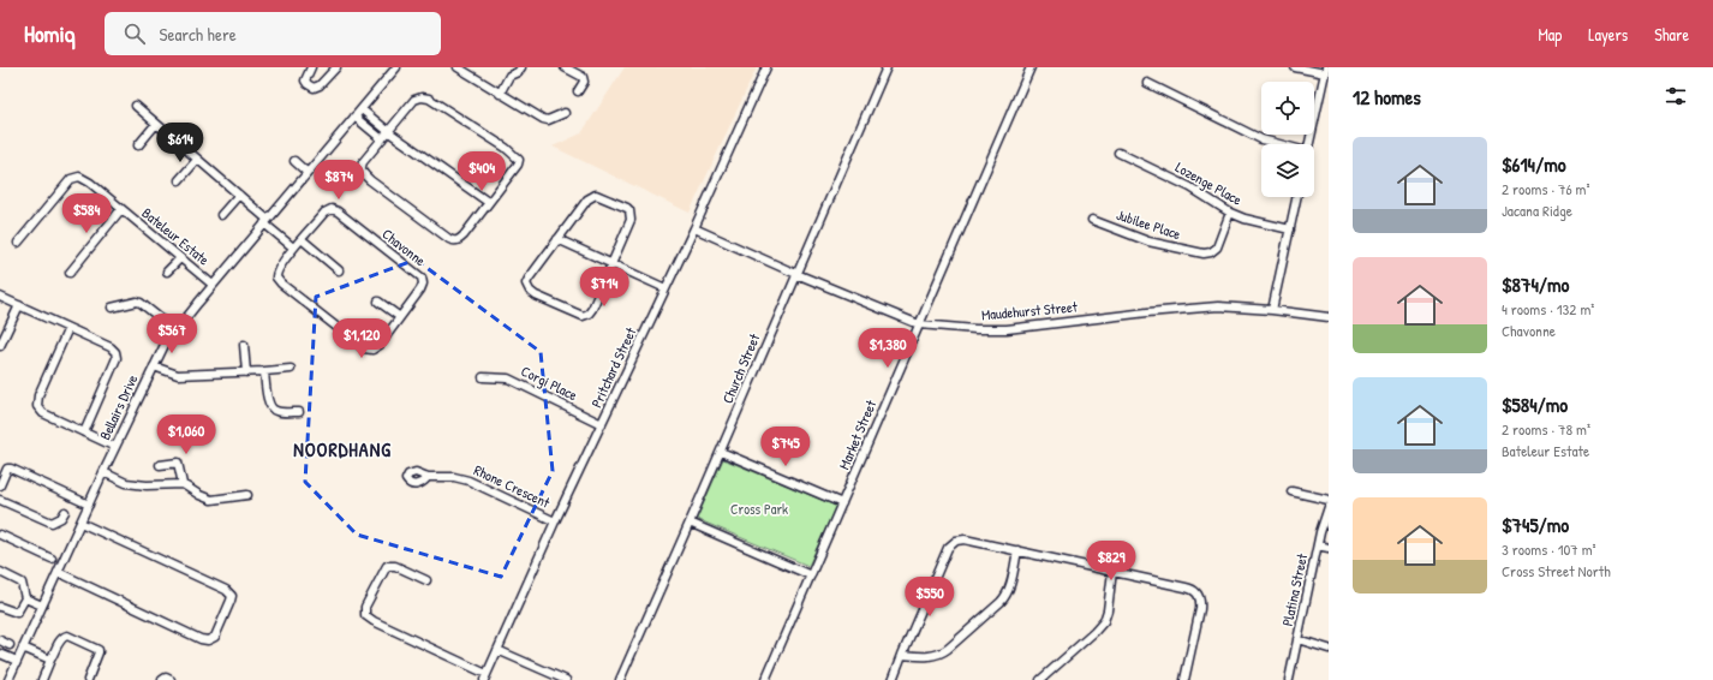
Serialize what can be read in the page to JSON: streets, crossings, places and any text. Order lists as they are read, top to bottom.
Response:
{
  "streets": {
    "street": [
      "Lozenge Place",
      "Jubilee Place",
      "Bateleur Estate",
      "Chavonne",
      "Maudehurst Street",
      "Pritchard Street",
      "Church Street",
      "Corgi Place",
      "Bellairs Drive",
      "Market Street",
      "Rhone Crescent",
      "Platina Street"
    ]
  },
  "crossings": [
    ["Lozenge Place", "Jubilee Place"],
    ["Bateleur Estate", "Bellairs Drive"],
    ["Maudehurst Street", "Pritchard Street"],
    ["Maudehurst Street", "Church Street"],
    ["Maudehurst Street", "Market Street"],
    ["Pritchard Street", "Corgi Place"],
    ["Pritchard Street", "Rhone Crescent"]
  ],
  "districts": ["NOORDHANG"],
  "parks": ["Cross Park"],
  "page": {
    "header": "Homiq",
    "search": "Search here",
    "nav": ["Map", "Layers", "Share"],
    "heading": "12 homes",
    "price": [
      "$614",
      "$404",
      "$874",
      "$584",
      "$714",
      "$567",
      "$1,120",
      "$1,380",
      "$1,060",
      "$745",
      "$829",
      "$550"
    ],
    "list": [
      {
        "name": "$614/mo",
        "note": "2 rooms · 76 m² · Jacana Ridge"
      },
      {
        "name": "$874/mo",
        "note": "4 rooms · 132 m² · Chavonne"
      },
      {
        "name": "$584/mo",
        "note": "2 rooms · 78 m² · Bateleur Estate"
      },
      {
        "name": "$745/mo",
        "note": "3 rooms · 107 m² · Cross Street North"
      }
    ]
  }
}
